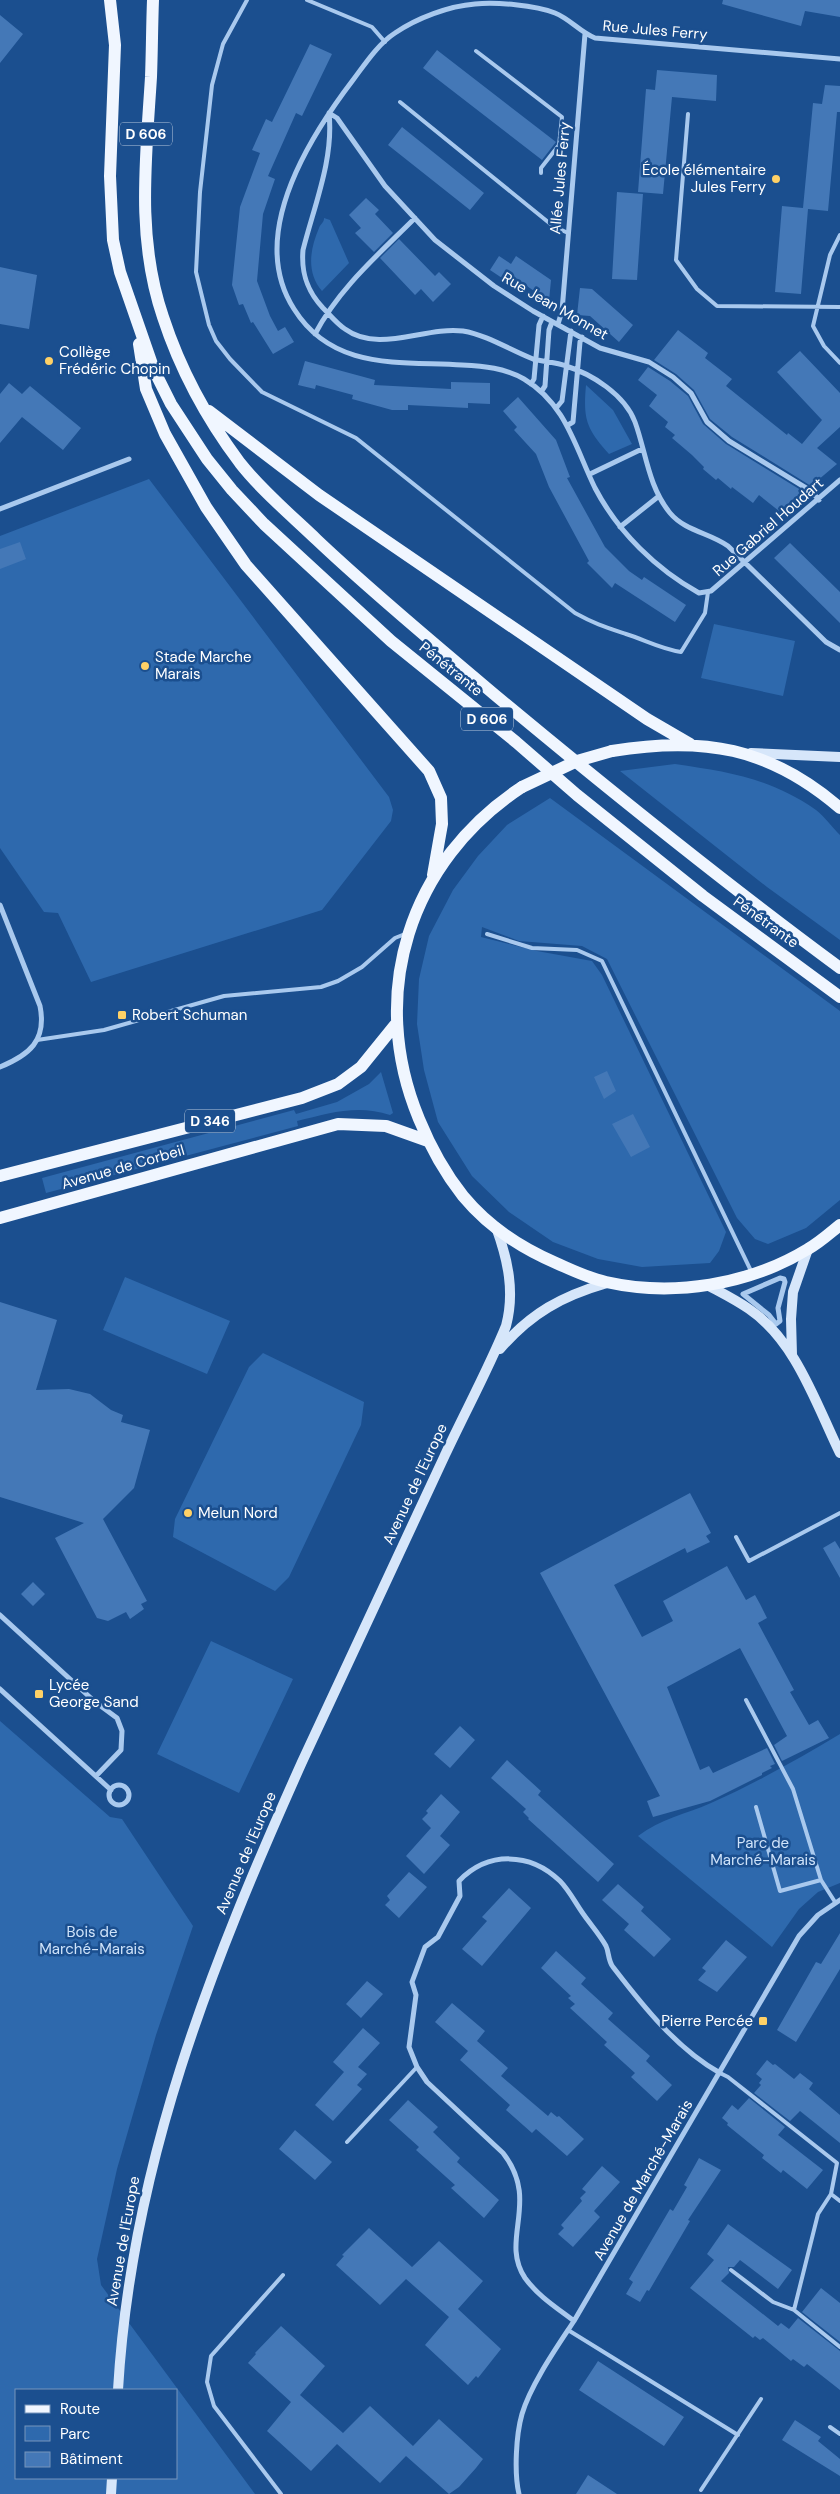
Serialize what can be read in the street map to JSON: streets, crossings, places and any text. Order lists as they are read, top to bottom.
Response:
{
  "streets": {
    "main road": [
      "D 606",
      "Pénétrante",
      "D 346",
      "Avenue de Corbeil",
      "Avenue de l'Europe"
    ],
    "street": [
      "Rue Jules Ferry",
      "Allée Jules Ferry",
      "Rue Jean Monnet",
      "Rue Gabriel Houdart",
      "Avenue de Marché-Marais"
    ]
  },
  "crossings": [
    ["Rue Jules Ferry", "Allée Jules Ferry"],
    ["Rue Jules Ferry", "Rue Jean Monnet"],
    ["Rue Jules Ferry", "Rue Gabriel Houdart"],
    ["D 606", "Pénétrante"],
    ["Allée Jules Ferry", "Rue Jean Monnet"],
    ["Rue Jean Monnet", "Rue Gabriel Houdart"]
  ],
  "parks": ["Parc de Marché-Marais", "Bois de Marché-Marais"],
  "places": {
    "other": [
      "École élémentaire Jules Ferry",
      "Collège Frédéric Chopin",
      "Stade Marche Marais",
      "Melun Nord"
    ],
    "transit": ["Robert Schuman", "Lycée George Sand", "Pierre Percée"]
  },
  "legend": ["Route", "Parc", "Bâtiment"]
}
